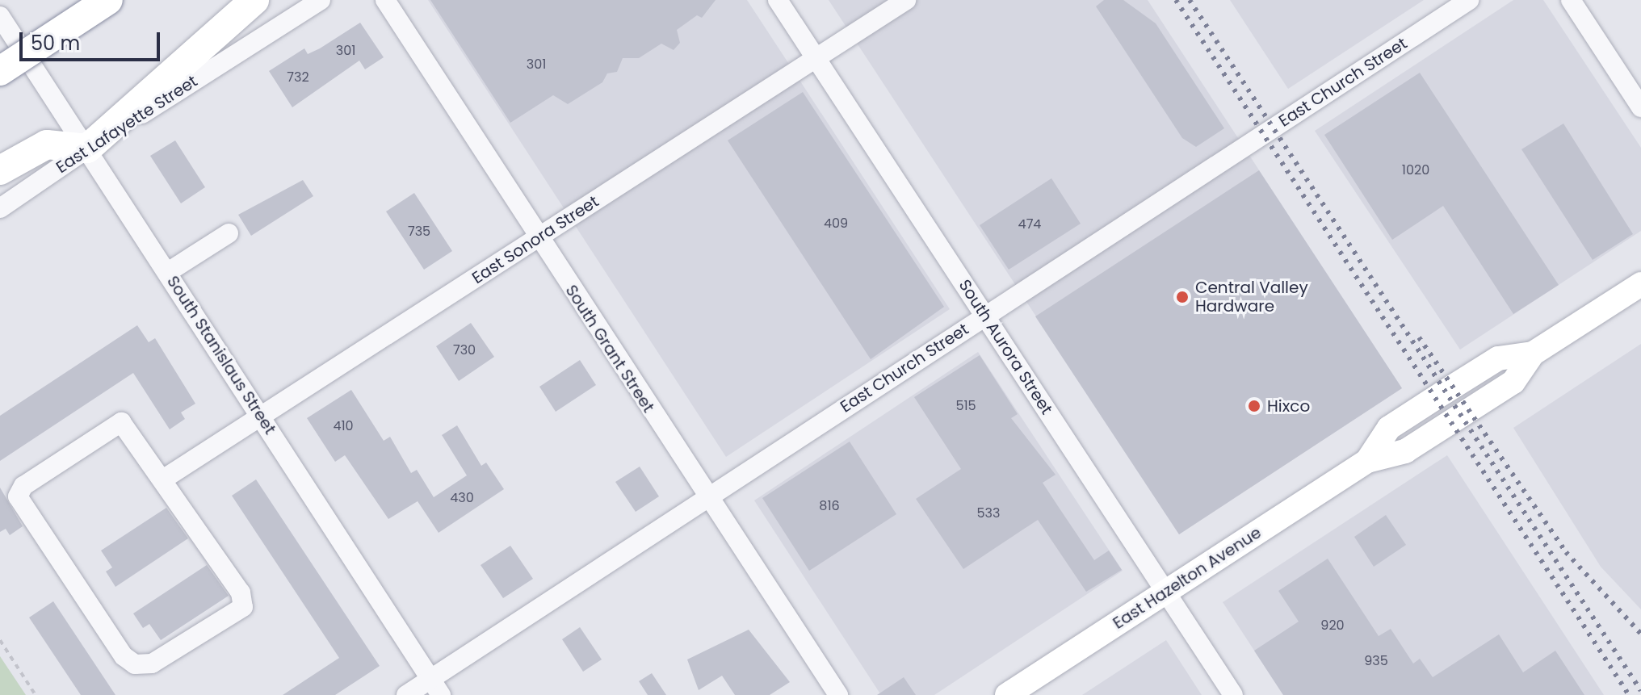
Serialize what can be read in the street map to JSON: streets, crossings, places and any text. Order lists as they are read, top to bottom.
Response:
{
  "streets": {
    "main road": ["East Hazelton Avenue"],
    "street": [
      "East Church Street",
      "East Lafayette Street",
      "East Sonora Street",
      "South Aurora Street",
      "South Grant Street",
      "South Stanislaus Street"
    ]
  },
  "crossings": [
    ["East Church Street", "South Aurora Street"],
    ["East Church Street", "South Grant Street"],
    ["East Church Street", "South Stanislaus Street"],
    ["East Lafayette Street", "South Stanislaus Street"],
    ["East Sonora Street", "South Aurora Street"],
    ["East Sonora Street", "South Grant Street"],
    ["East Sonora Street", "South Stanislaus Street"],
    ["South Aurora Street", "East Hazelton Avenue"]
  ],
  "places": ["Central Valley Hardware", "Hixco"],
  "house_numbers": [
    "301",
    "301",
    "732",
    "1020",
    "409",
    "474",
    "735",
    "730",
    "515",
    "410",
    "430",
    "816",
    "533",
    "920",
    "935"
  ],
  "scale_bar": "50 m"
}
